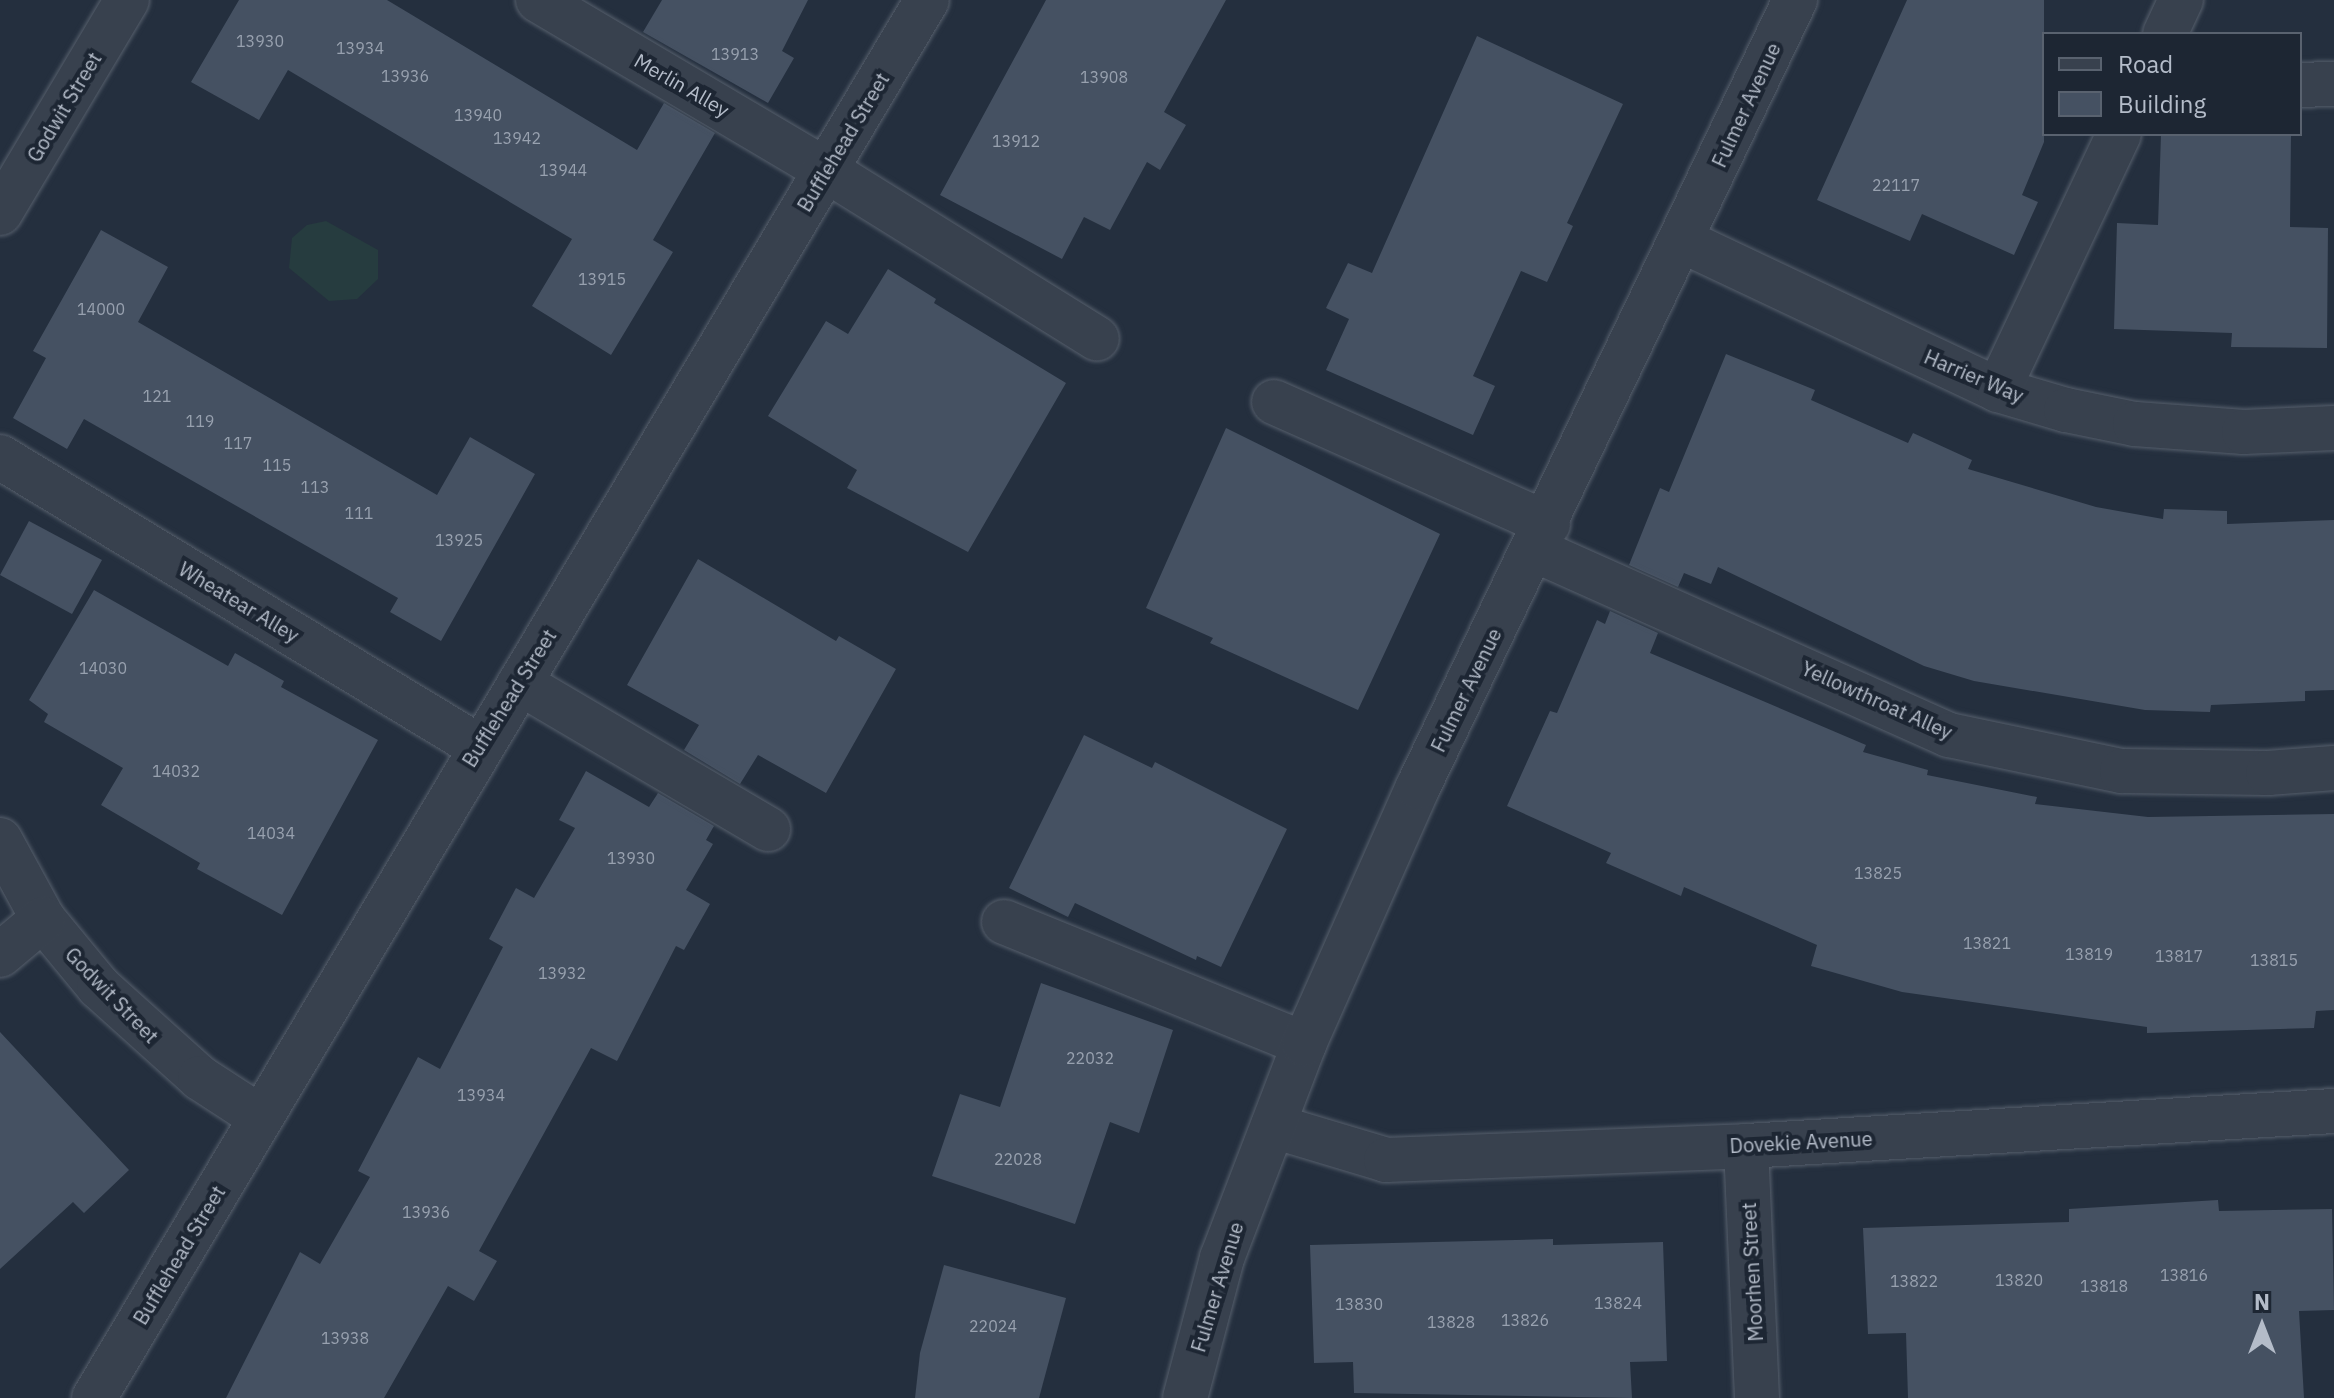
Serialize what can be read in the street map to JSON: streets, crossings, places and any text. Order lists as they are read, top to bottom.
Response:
{
  "streets": {
    "street": [
      "Merlin Alley",
      "Fulmer Avenue",
      "Godwit Street",
      "Bufflehead Street",
      "Harrier Way",
      "Wheatear Alley",
      "Yellowthroat Alley",
      "Dovekie Avenue",
      "Moorhen Street"
    ]
  },
  "crossings": [
    ["Merlin Alley", "Bufflehead Street"],
    ["Fulmer Avenue", "Harrier Way"],
    ["Fulmer Avenue", "Yellowthroat Alley"],
    ["Fulmer Avenue", "Dovekie Avenue"],
    ["Godwit Street", "Bufflehead Street"],
    ["Bufflehead Street", "Wheatear Alley"],
    ["Dovekie Avenue", "Moorhen Street"]
  ],
  "house_numbers": [
    "13930",
    "13934",
    "13913",
    "13936",
    "13908",
    "13940",
    "13942",
    "13912",
    "13944",
    "22117",
    "13915",
    "14000",
    "121",
    "119",
    "117",
    "115",
    "113",
    "111",
    "13925",
    "14030",
    "14032",
    "14034",
    "13930",
    "13825",
    "13821",
    "13819",
    "13817",
    "13815",
    "13932",
    "22032",
    "13934",
    "22028",
    "13936",
    "13816",
    "13820",
    "13822",
    "13818",
    "13824",
    "13830",
    "13826",
    "13828",
    "22024",
    "13938"
  ],
  "legend": ["Road", "Building"],
  "north": "top"
}
